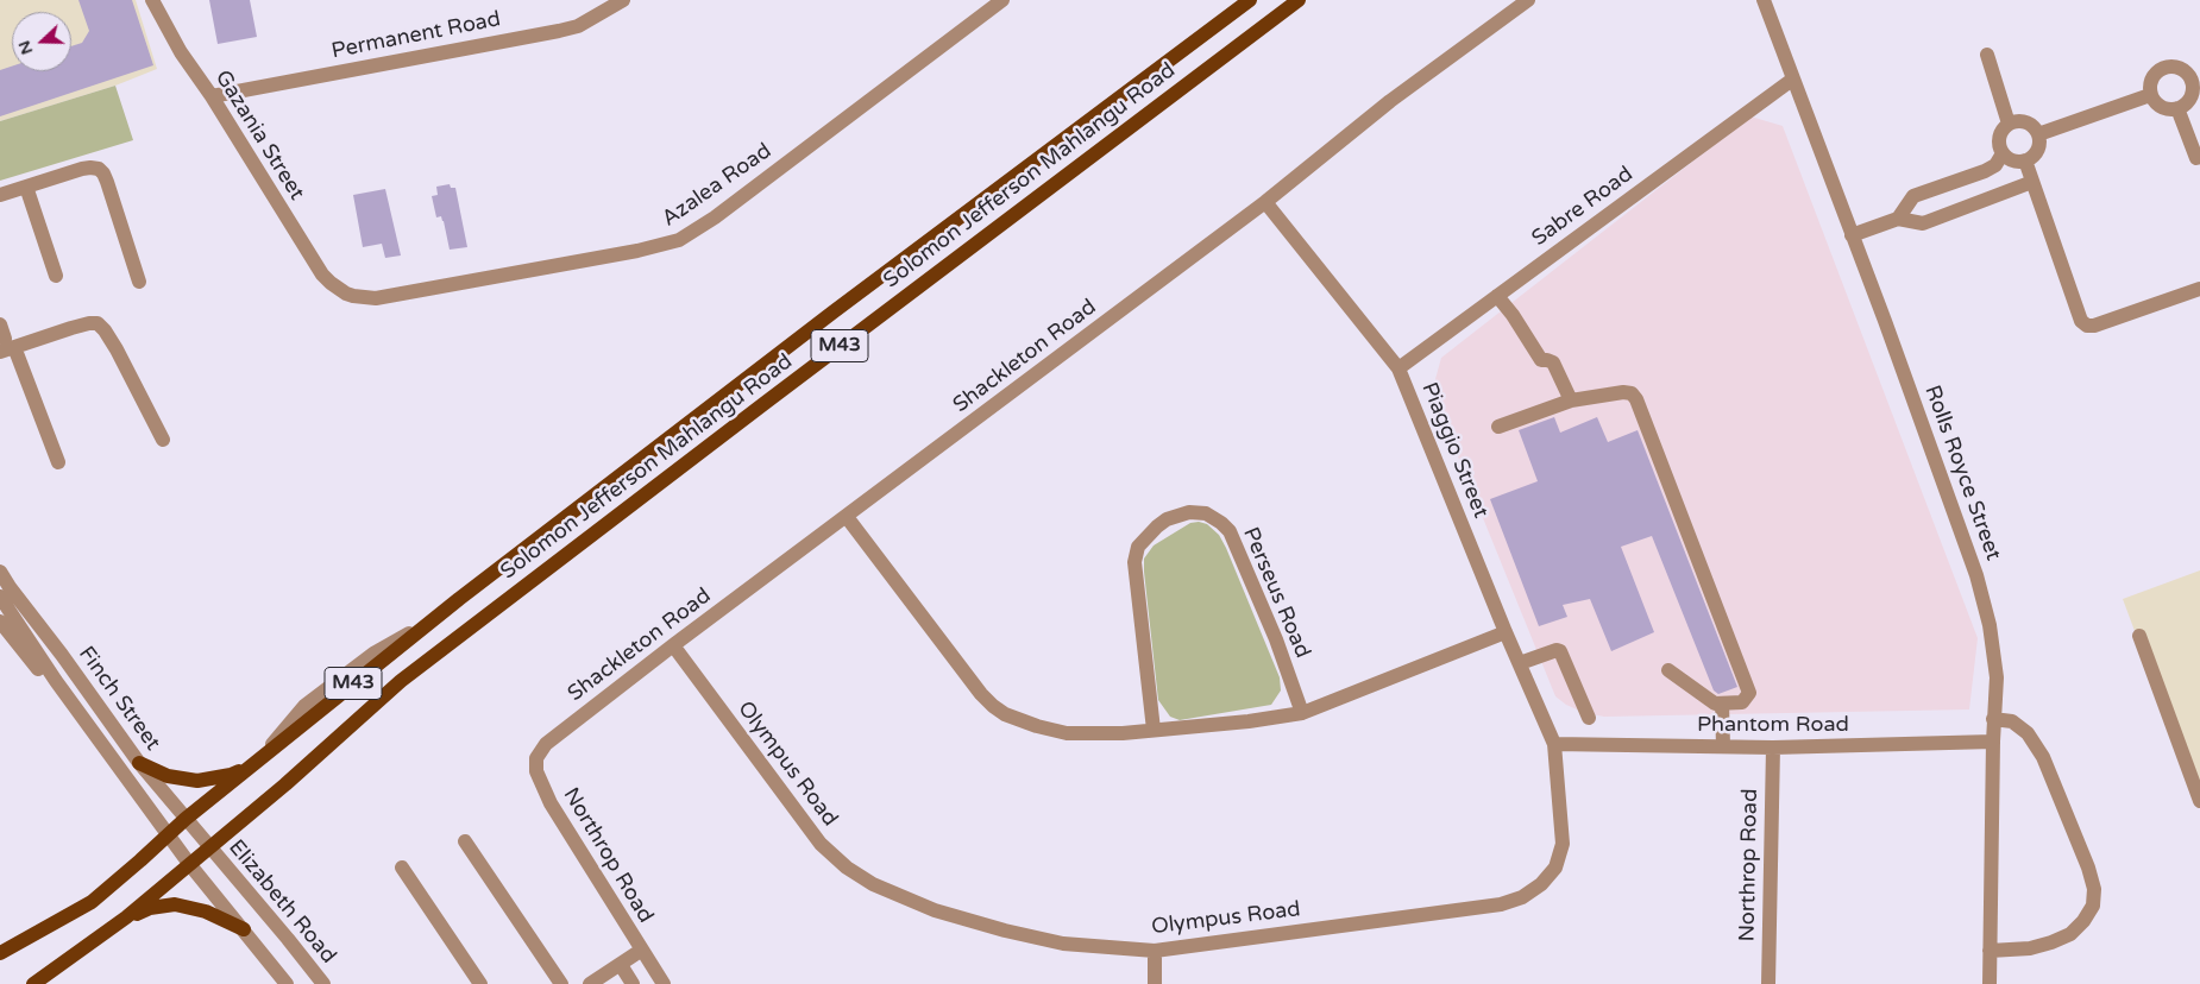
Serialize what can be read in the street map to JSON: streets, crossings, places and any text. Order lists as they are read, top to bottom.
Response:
{
  "streets": {
    "main road": ["Solomon Jefferson Mahlangu Road", "M43"],
    "street": [
      "Permanent Road",
      "Gazania Street",
      "Azalea Road",
      "Sabre Road",
      "Shackleton Road",
      "Piaggio Street",
      "Rolls Royce Street",
      "Perseus Road",
      "Finch Street",
      "Phantom Road",
      "Olympus Road",
      "Northrop Road",
      "Elizabeth Road"
    ]
  },
  "crossings": [
    ["Permanent Road", "Gazania Street"],
    ["Gazania Street", "Azalea Road"],
    ["Solomon Jefferson Mahlangu Road", "Finch Street"],
    ["Solomon Jefferson Mahlangu Road", "Elizabeth Road"],
    ["Sabre Road", "Piaggio Street"],
    ["Sabre Road", "Rolls Royce Street"],
    ["Shackleton Road", "Piaggio Street"],
    ["Shackleton Road", "Olympus Road"],
    ["Shackleton Road", "Northrop Road"],
    ["Piaggio Street", "Phantom Road"],
    ["Piaggio Street", "Olympus Road"],
    ["Rolls Royce Street", "Phantom Road"],
    ["Finch Street", "Elizabeth Road"],
    ["Phantom Road", "Olympus Road"],
    ["Phantom Road", "Northrop Road"]
  ],
  "north": "left"
}
